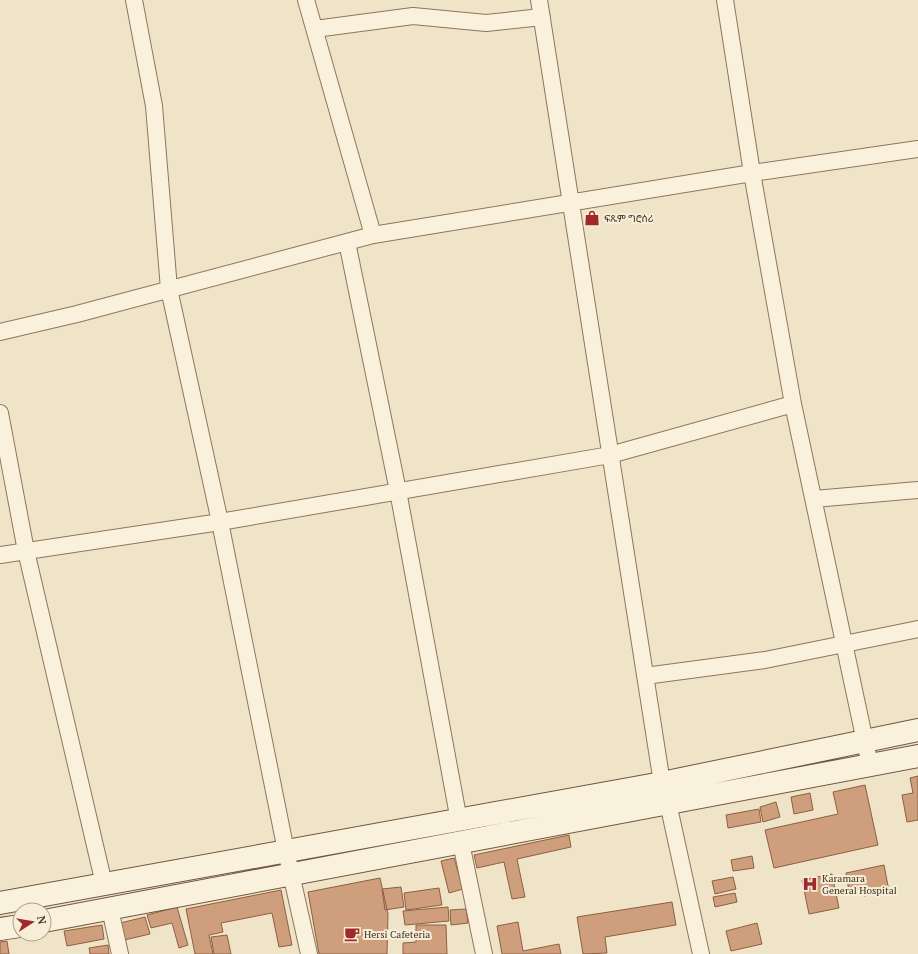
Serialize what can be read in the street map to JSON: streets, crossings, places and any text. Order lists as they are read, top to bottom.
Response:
{
  "places": {
    "shop": ["ፍጹም ግሮሰሪ"],
    "hospital": ["Karamara General Hospital"],
    "cafe": ["Hersi Cafeteria"]
  },
  "north": "right"
}
